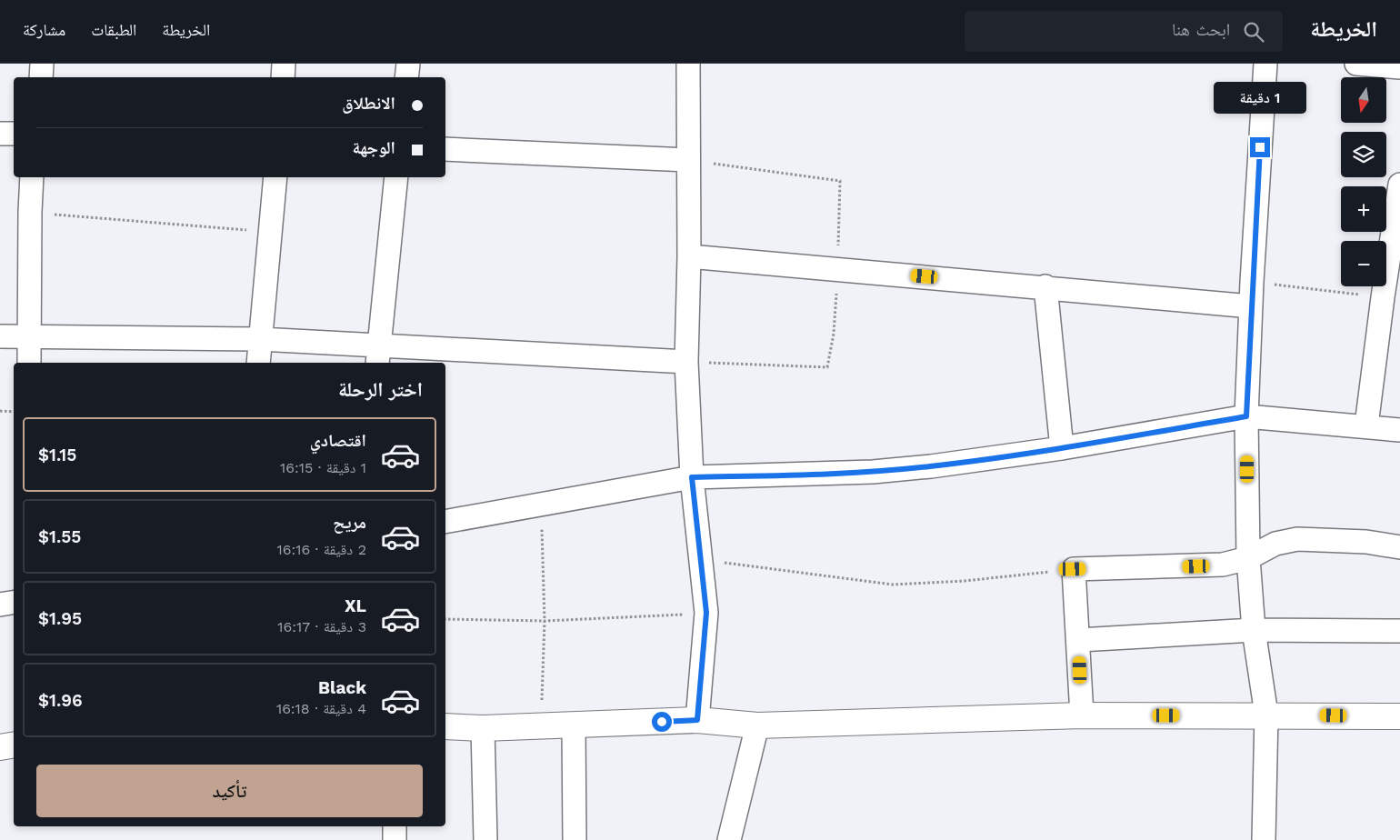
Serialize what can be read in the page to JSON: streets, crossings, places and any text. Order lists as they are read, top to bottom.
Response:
{
  "north": "bottom",
  "page": {
    "header": "الخريطة",
    "search": "ابحث هنا",
    "nav": ["الخريطة", "الطبقات", "مشاركة"],
    "map_buttons": ["+", "−"],
    "banner": ["الانطلاق", "الوجهة"],
    "bubble": "1 دقيقة",
    "heading": "اختر الرحلة",
    "list": [
      {
        "name": "اقتصادي",
        "note": "1 دقيقة · 16:15",
        "value": "$1.15"
      },
      {
        "name": "مريح",
        "note": "2 دقيقة · 16:16",
        "value": "$1.55"
      },
      {
        "name": "XL",
        "note": "3 دقيقة · 16:17",
        "value": "$1.95"
      },
      {
        "name": "Black",
        "note": "4 دقيقة · 16:18",
        "value": "$1.96"
      }
    ],
    "buttons": "تأكيد"
  }
}
